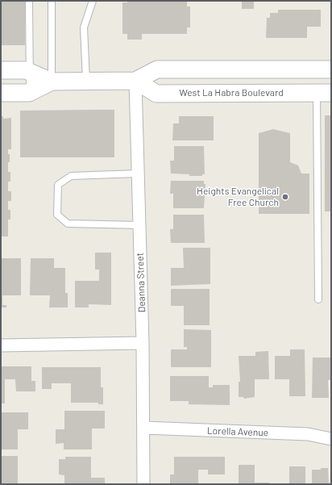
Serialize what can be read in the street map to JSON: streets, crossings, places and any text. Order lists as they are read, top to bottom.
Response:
{
  "streets": {
    "main road": ["West La Habra Boulevard"],
    "street": ["Deanna Street", "Lorella Avenue"]
  },
  "crossings": [
    ["West La Habra Boulevard", "Deanna Street"],
    ["Deanna Street", "Lorella Avenue"]
  ],
  "places": ["Heights Evangelical Free Church"]
}
